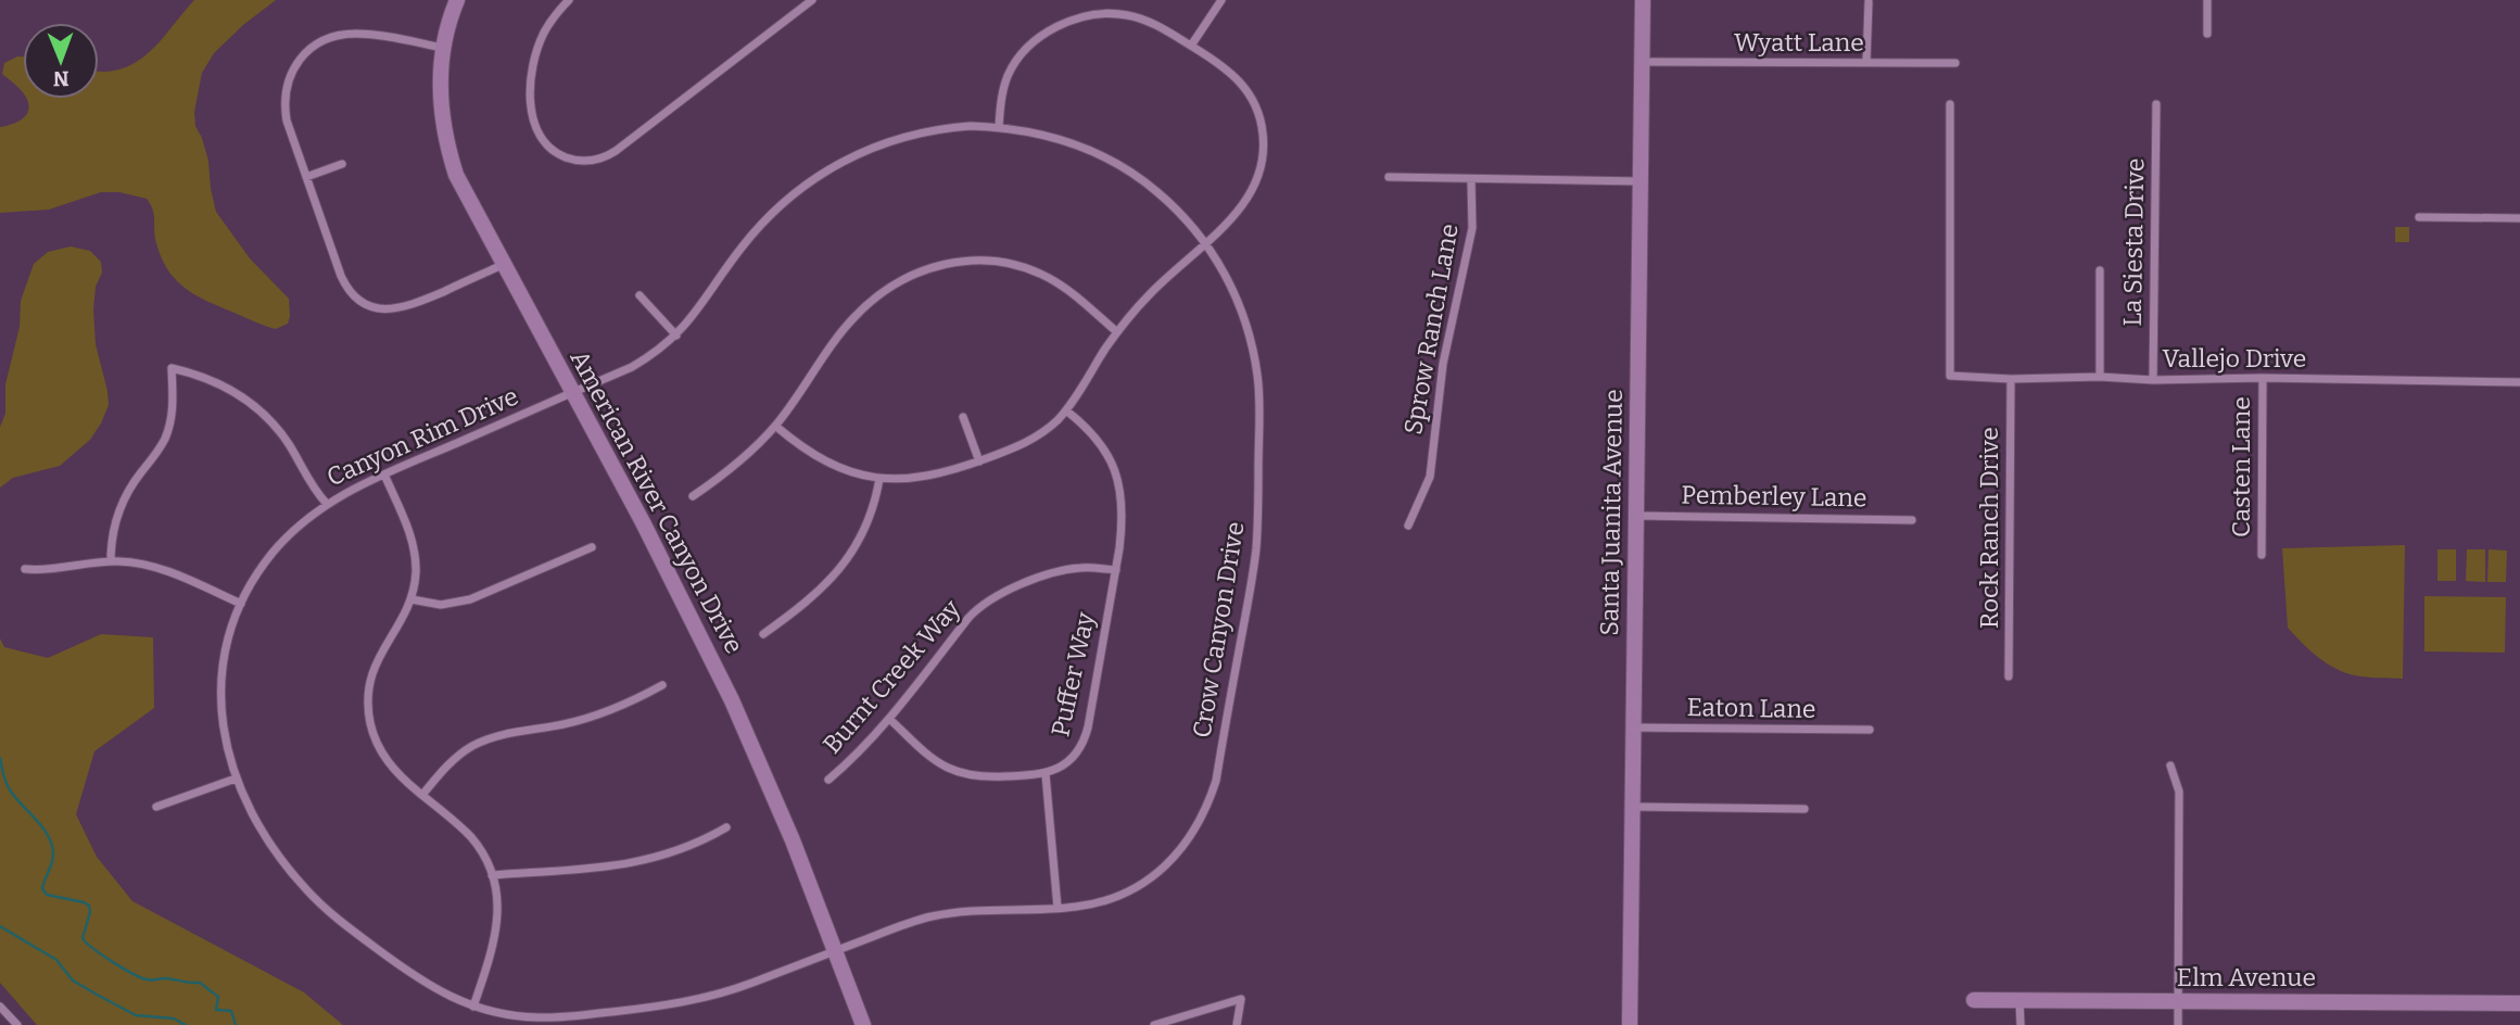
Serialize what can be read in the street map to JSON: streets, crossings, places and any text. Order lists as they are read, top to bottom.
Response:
{
  "streets": {
    "street": [
      "Wyatt Lane",
      "La Siesta Drive",
      "Sprow Ranch Lane",
      "Vallejo Drive",
      "Canyon Rim Drive",
      "Casten Lane",
      "Pemberley Lane",
      "American River Canyon Drive",
      "Santa Juanita Avenue",
      "Rock Ranch Drive",
      "Crow Canyon Drive",
      "Puffer Way",
      "Burnt Creek Way",
      "Eaton Lane",
      "Elm Avenue"
    ]
  },
  "crossings": [
    ["Wyatt Lane", "Santa Juanita Avenue"],
    ["La Siesta Drive", "Vallejo Drive"],
    ["Vallejo Drive", "Casten Lane"],
    ["Vallejo Drive", "Rock Ranch Drive"],
    ["Canyon Rim Drive", "American River Canyon Drive"],
    ["Canyon Rim Drive", "Crow Canyon Drive"],
    ["Pemberley Lane", "Santa Juanita Avenue"],
    ["American River Canyon Drive", "Crow Canyon Drive"],
    ["Santa Juanita Avenue", "Eaton Lane"],
    ["Puffer Way", "Burnt Creek Way"]
  ],
  "north": "bottom"
}
